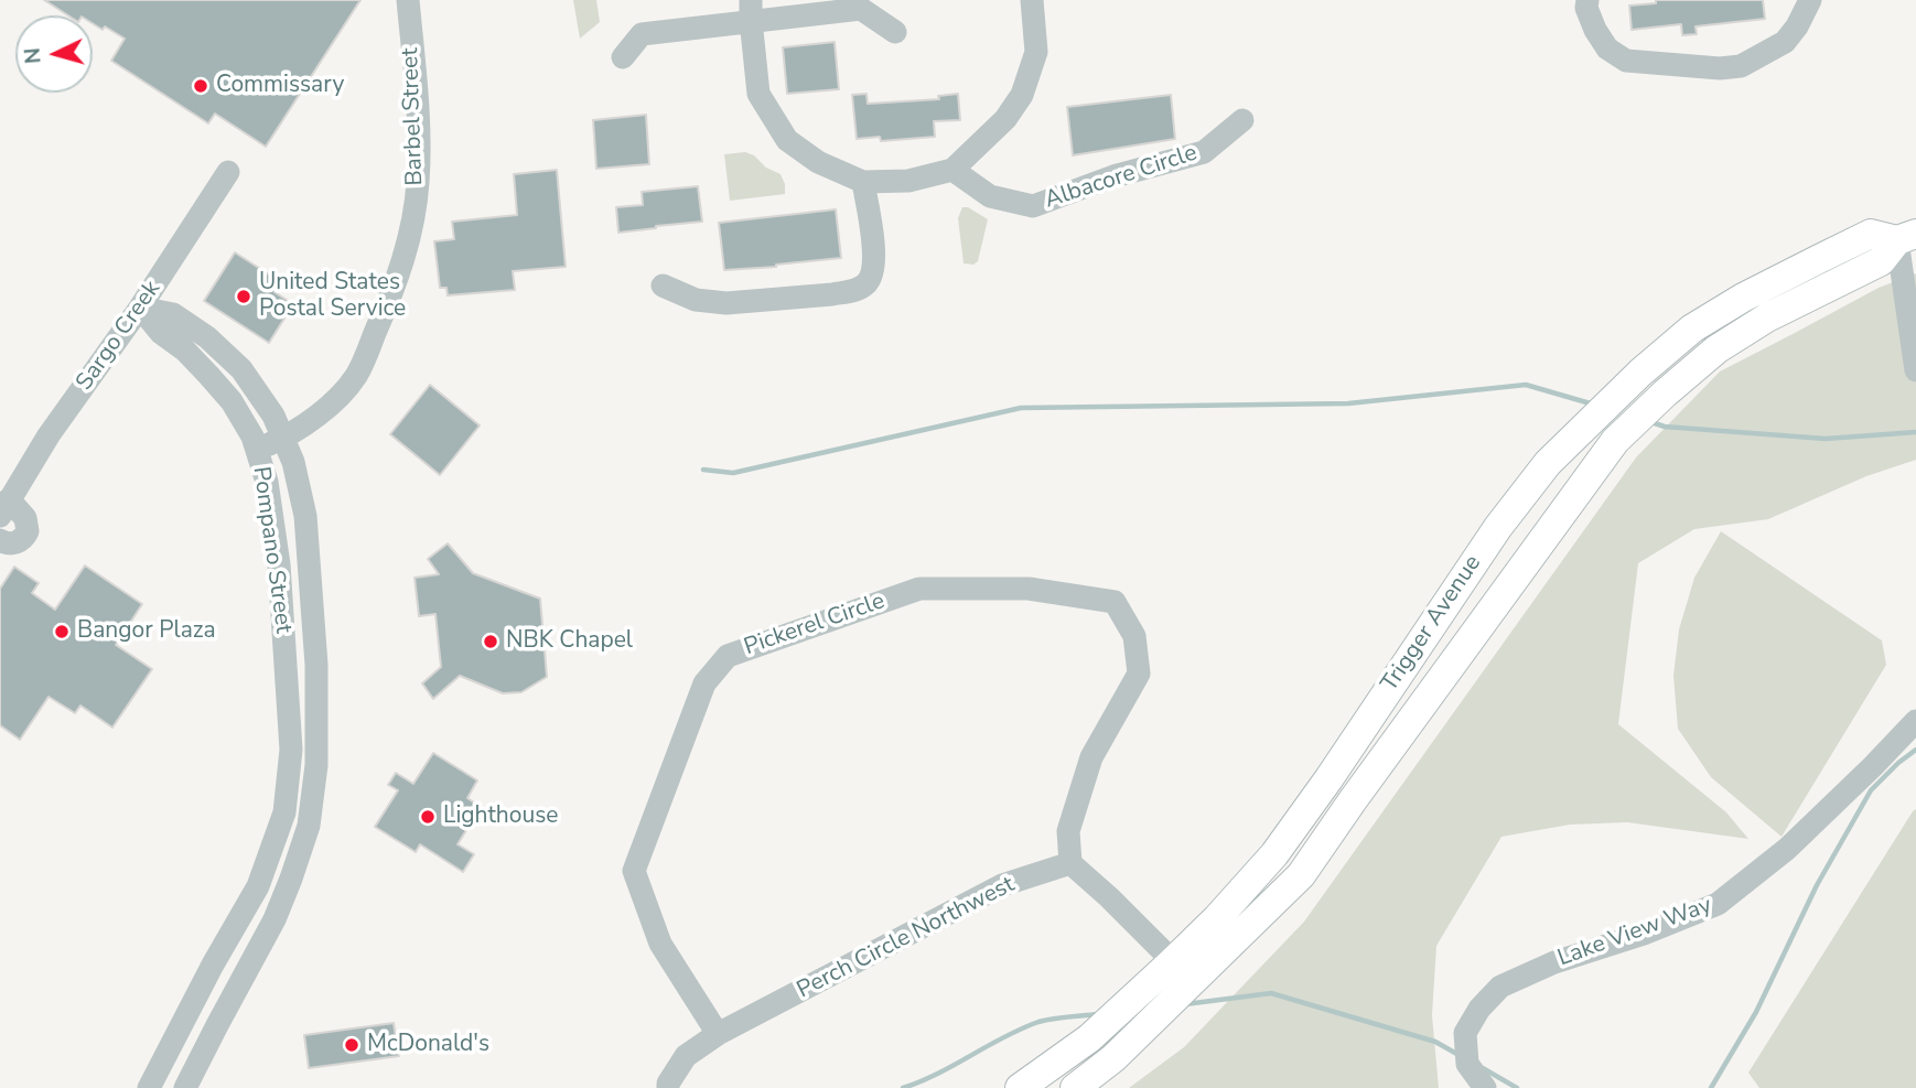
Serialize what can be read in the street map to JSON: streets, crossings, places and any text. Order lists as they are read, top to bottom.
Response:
{
  "streets": {
    "main road": ["Trigger Avenue"],
    "street": [
      "Barbel Street",
      "Albacore Circle",
      "Sargo Creek",
      "Pompano Street",
      "Pickerel Circle",
      "Lake View Way",
      "Perch Circle Northwest"
    ]
  },
  "crossings": [
    ["Barbel Street", "Pompano Street"],
    ["Sargo Creek", "Pompano Street"],
    ["Pickerel Circle", "Perch Circle Northwest"]
  ],
  "places": [
    "Commissary",
    "United States Postal Service",
    "Bangor Plaza",
    "NBK Chapel",
    "Lighthouse",
    "McDonald's"
  ],
  "north": "left"
}
